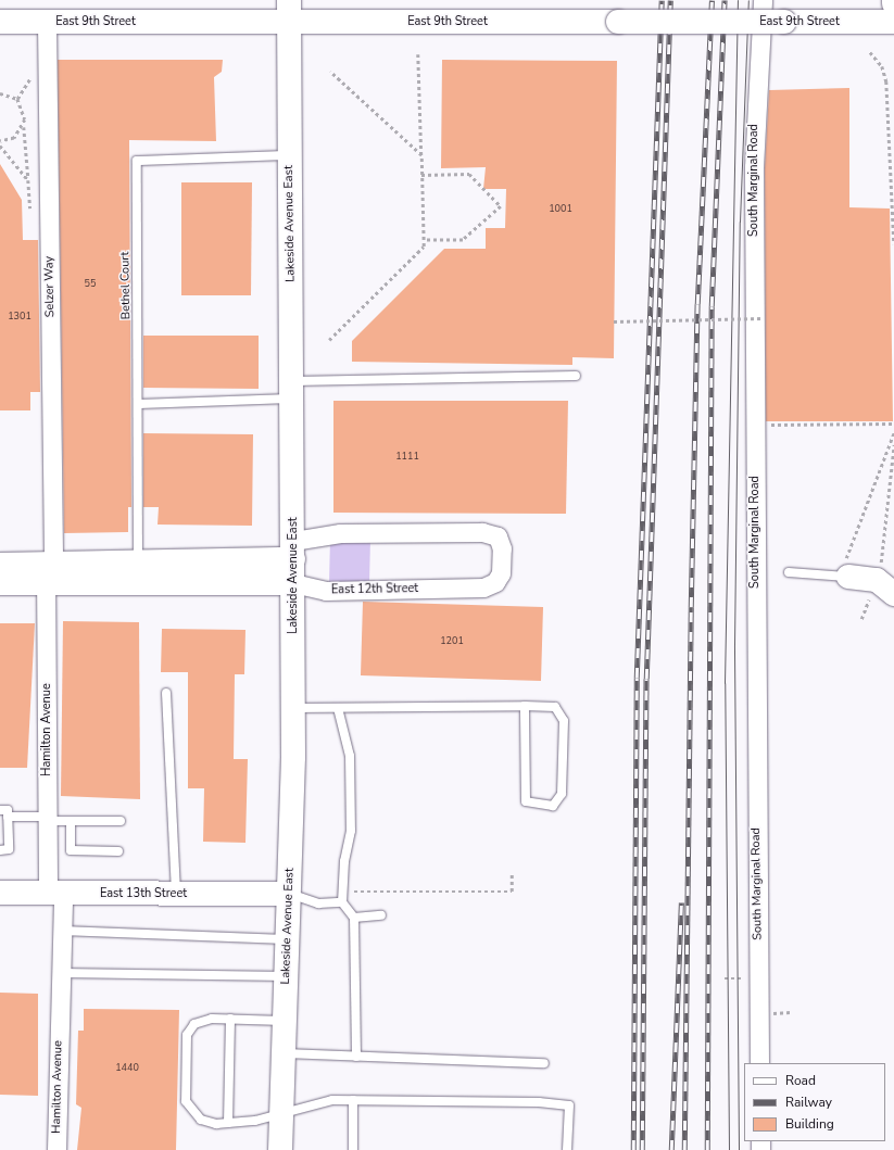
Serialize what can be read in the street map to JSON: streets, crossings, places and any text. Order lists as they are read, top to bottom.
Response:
{
  "streets": {
    "main road": [
      "East 9th Street",
      "Lakeside Avenue East",
      "East 12th Street",
      "East 13th Street"
    ],
    "street": ["South Marginal Road", "Selzer Way", "Hamilton Avenue"],
    "lane": ["Bethel Court"]
  },
  "crossings": [
    ["East 9th Street", "Lakeside Avenue East"],
    ["East 9th Street", "Selzer Way"],
    ["Lakeside Avenue East", "Bethel Court"],
    ["Lakeside Avenue East", "East 12th Street"],
    ["Lakeside Avenue East", "East 13th Street"],
    ["Bethel Court", "East 12th Street"],
    ["Selzer Way", "East 12th Street"],
    ["Selzer Way", "Hamilton Avenue"],
    ["East 12th Street", "Hamilton Avenue"],
    ["Hamilton Avenue", "East 13th Street"]
  ],
  "house_numbers": [
    "1001",
    "55",
    "1301",
    "1111",
    "1201",
    "1440"
  ],
  "legend": ["Road", "Railway", "Building"]
}
